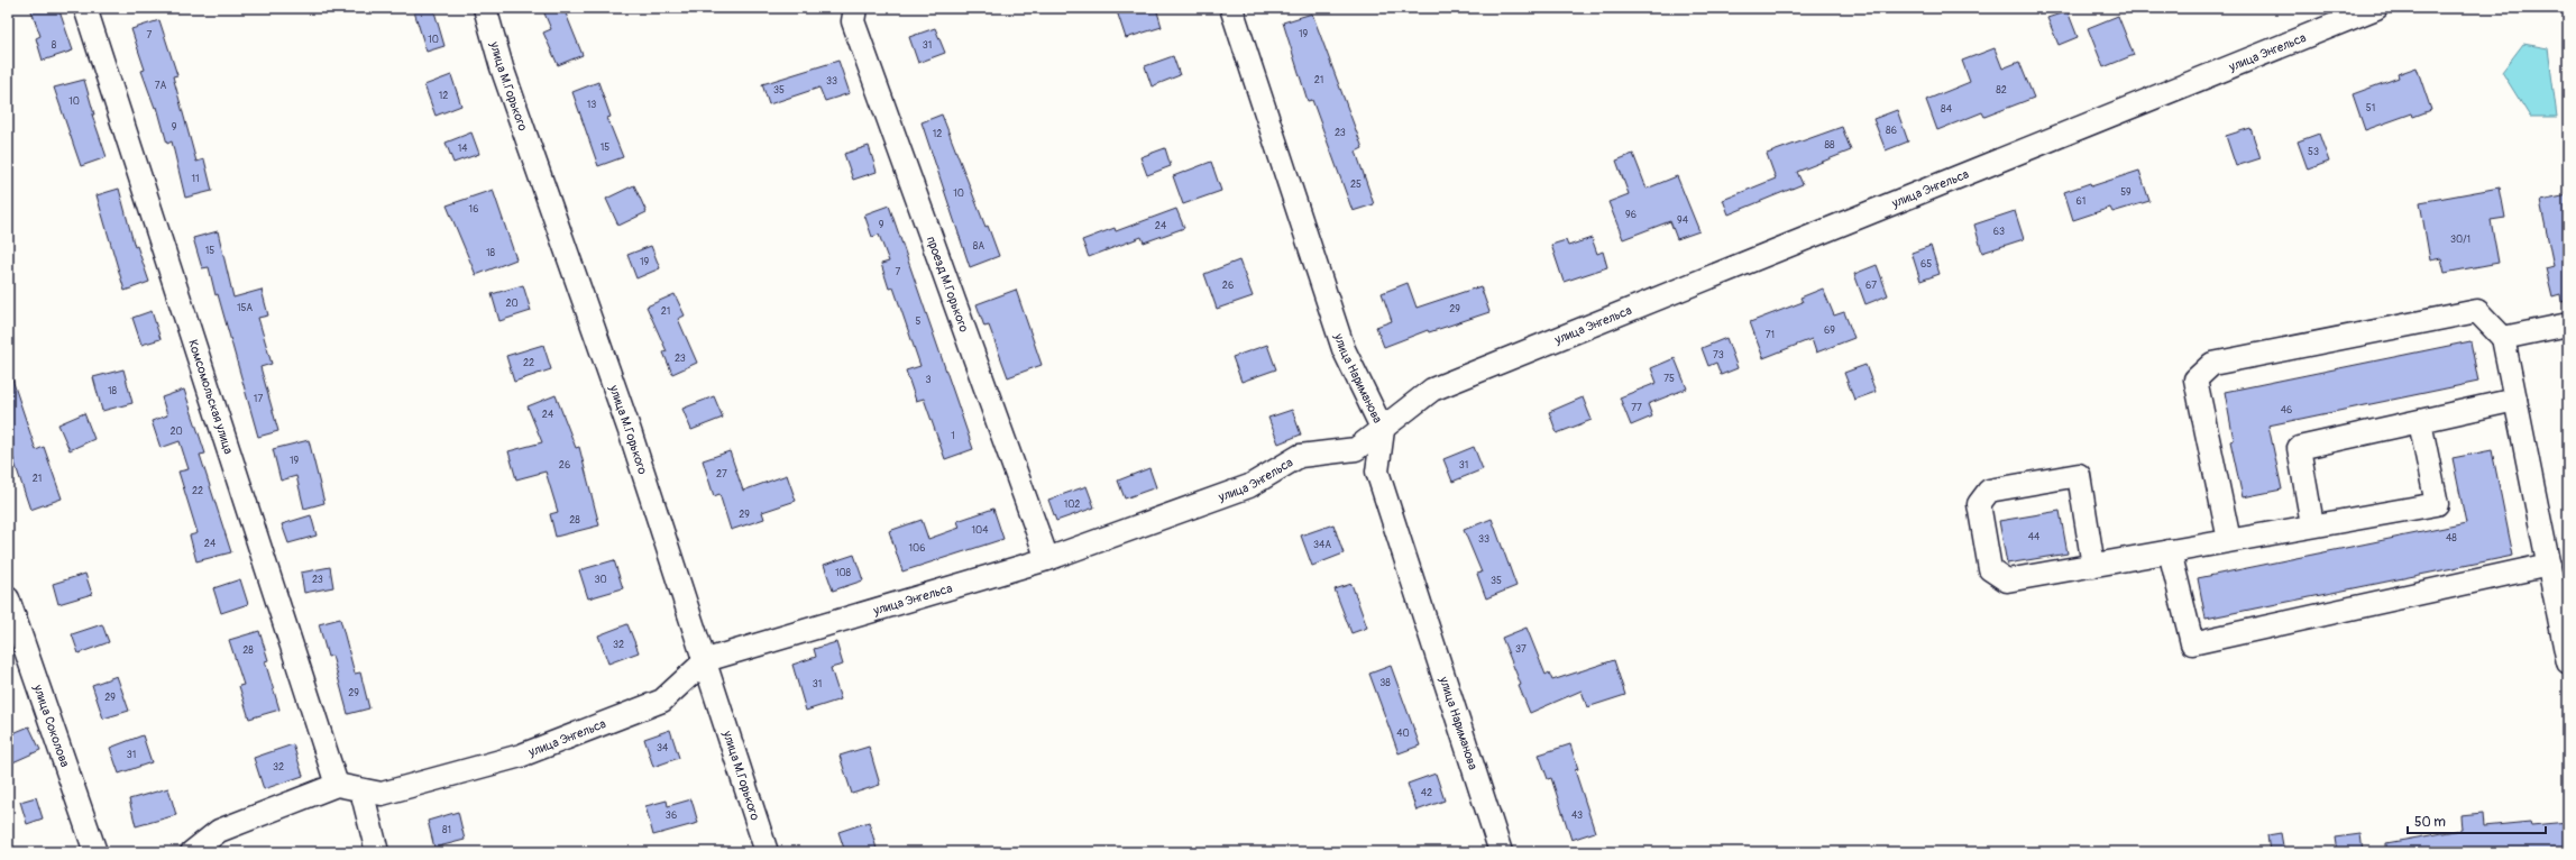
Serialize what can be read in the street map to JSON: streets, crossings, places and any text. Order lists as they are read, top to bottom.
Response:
{
  "streets": {
    "street": [
      "улица Энгельса",
      "улица М.Горького",
      "проезд М.Горького",
      "улица Нариманова",
      "Комсомольская улица",
      "улица Соколова"
    ]
  },
  "crossings": [
    ["улица Энгельса", "улица М.Горького"],
    ["улица Энгельса", "проезд М.Горького"],
    ["улица Энгельса", "улица Нариманова"],
    ["улица Энгельса", "Комсомольская улица"]
  ],
  "house_numbers": [
    "19",
    "7",
    "10",
    "8",
    "31",
    "21",
    "33",
    "7А",
    "35",
    "82",
    "12",
    "10",
    "13",
    "51",
    "84",
    "9",
    "86",
    "23",
    "12",
    "88",
    "15",
    "14",
    "53",
    "11",
    "25",
    "59",
    "10",
    "61",
    "16",
    "96",
    "94",
    "9",
    "24",
    "63",
    "30/1",
    "8А",
    "15",
    "18",
    "19",
    "65",
    "7",
    "26",
    "67",
    "20",
    "15А",
    "29",
    "21",
    "5",
    "69",
    "71",
    "73",
    "23",
    "22",
    "75",
    "3",
    "18",
    "17",
    "77",
    "46",
    "24",
    "20",
    "1",
    "19",
    "26",
    "31",
    "27",
    "21",
    "22",
    "102",
    "29",
    "28",
    "104",
    "44",
    "48",
    "33",
    "24",
    "34А",
    "106",
    "108",
    "23",
    "30",
    "35",
    "32",
    "37",
    "28",
    "38",
    "31",
    "29",
    "29",
    "40",
    "34",
    "31",
    "32",
    "42",
    "36",
    "43",
    "81"
  ],
  "scale_bar": "50 m"
}
